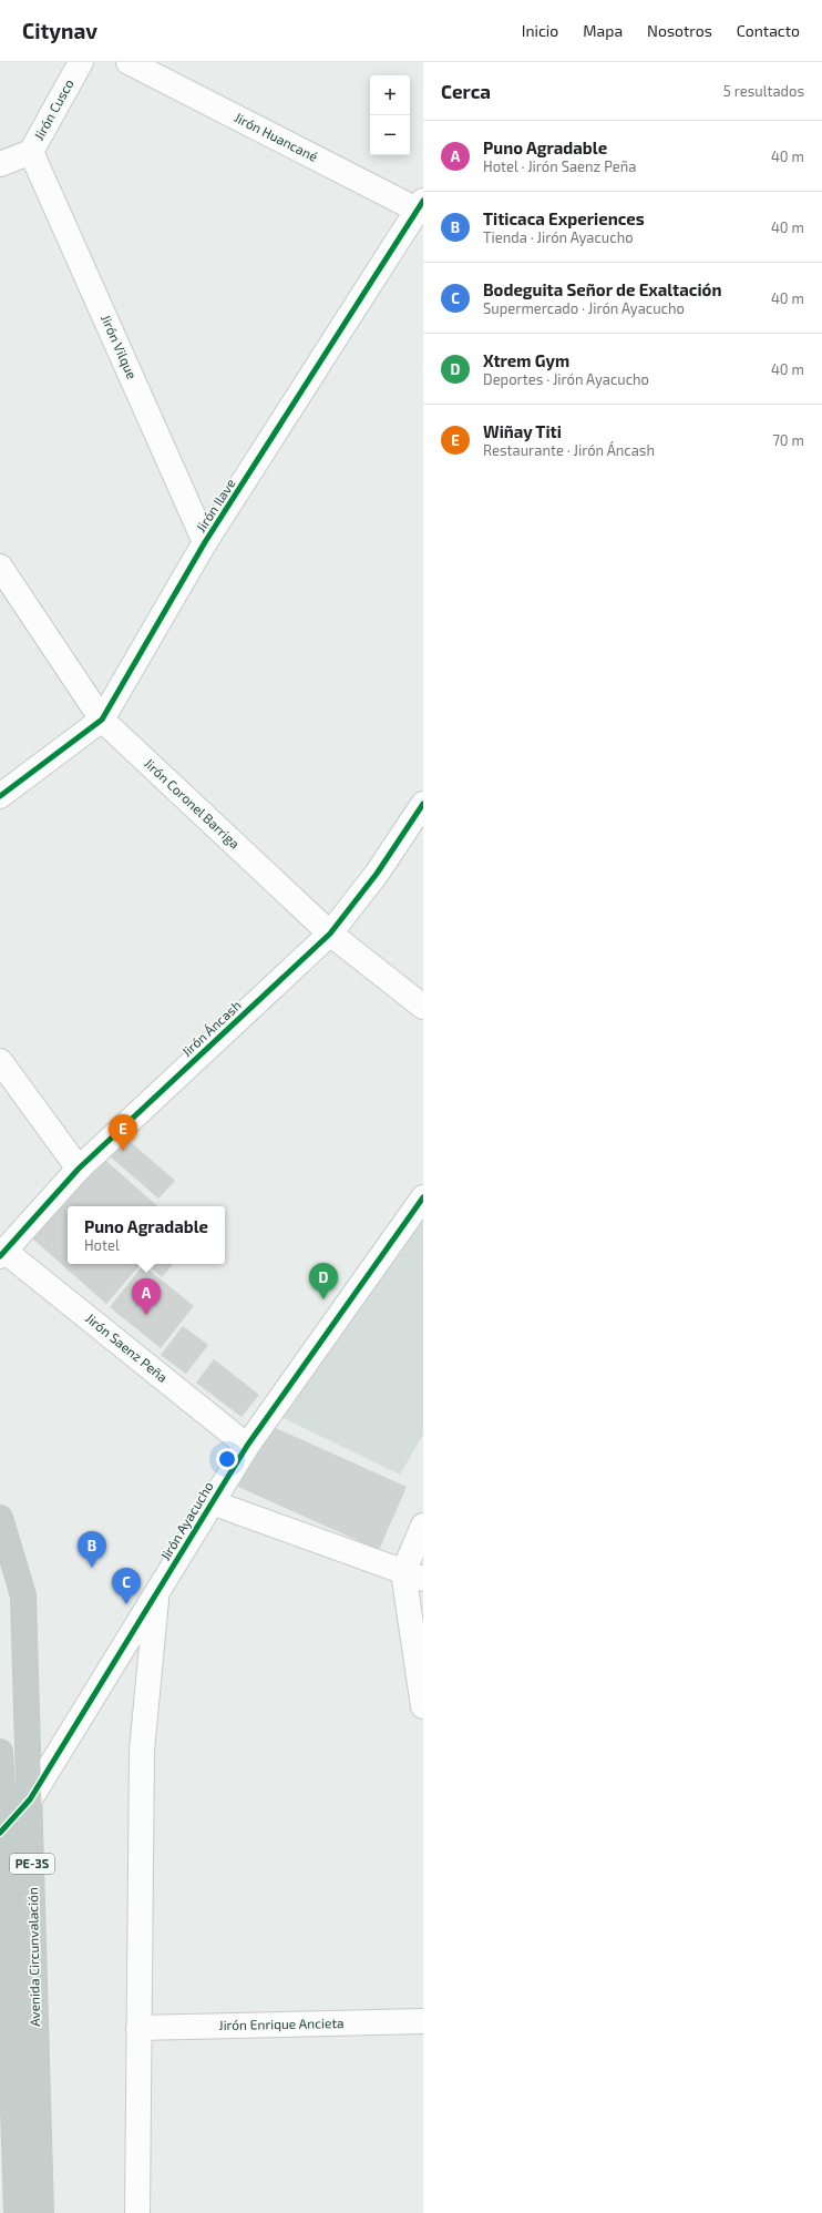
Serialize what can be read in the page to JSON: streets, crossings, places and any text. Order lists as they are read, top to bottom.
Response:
{
  "streets": {
    "highway": ["PE-3S", "Avenida Circunvalación"],
    "street": [
      "Jirón Cusco",
      "Jirón Huancané",
      "Jirón Vilque",
      "Jirón Ilave",
      "Jirón Coronel Barriga",
      "Jirón Áncash",
      "Jirón Saenz Peña",
      "Jirón Ayacucho",
      "Jirón Enrique Ancieta"
    ]
  },
  "crossings": [
    ["Jirón Cusco", "Jirón Vilque"],
    ["Jirón Huancané", "Jirón Ilave"],
    ["Jirón Vilque", "Jirón Ilave"],
    ["Jirón Ilave", "Jirón Coronel Barriga"],
    ["Jirón Coronel Barriga", "Jirón Áncash"],
    ["Jirón Áncash", "Jirón Saenz Peña"],
    ["Jirón Saenz Peña", "Jirón Ayacucho"],
    ["Jirón Ayacucho", "Avenida Circunvalación"]
  ],
  "page": {
    "header": "Citynav",
    "nav": [
      "Inicio",
      "Mapa",
      "Nosotros",
      "Contacto"
    ],
    "heading": ["Cerca", "5 resultados"],
    "map_buttons": ["+", "−"],
    "list": [
      {
        "mark": "A",
        "name": "Puno Agradable",
        "note": "Hotel · Jirón Saenz Peña",
        "value": "40 m"
      },
      {
        "mark": "B",
        "name": "Titicaca Experiences",
        "note": "Tienda · Jirón Ayacucho",
        "value": "40 m"
      },
      {
        "mark": "C",
        "name": "Bodeguita Señor de Exaltación",
        "note": "Supermercado · Jirón Ayacucho",
        "value": "40 m"
      },
      {
        "mark": "D",
        "name": "Xtrem Gym",
        "note": "Deportes · Jirón Ayacucho",
        "value": "40 m"
      },
      {
        "mark": "E",
        "name": "Wiñay Titi",
        "note": "Restaurante · Jirón Áncash",
        "value": "70 m"
      }
    ],
    "pins": [
      "E",
      "D",
      "A",
      "B",
      "C"
    ],
    "popup": ["Puno Agradable", "Hotel"]
  }
}
